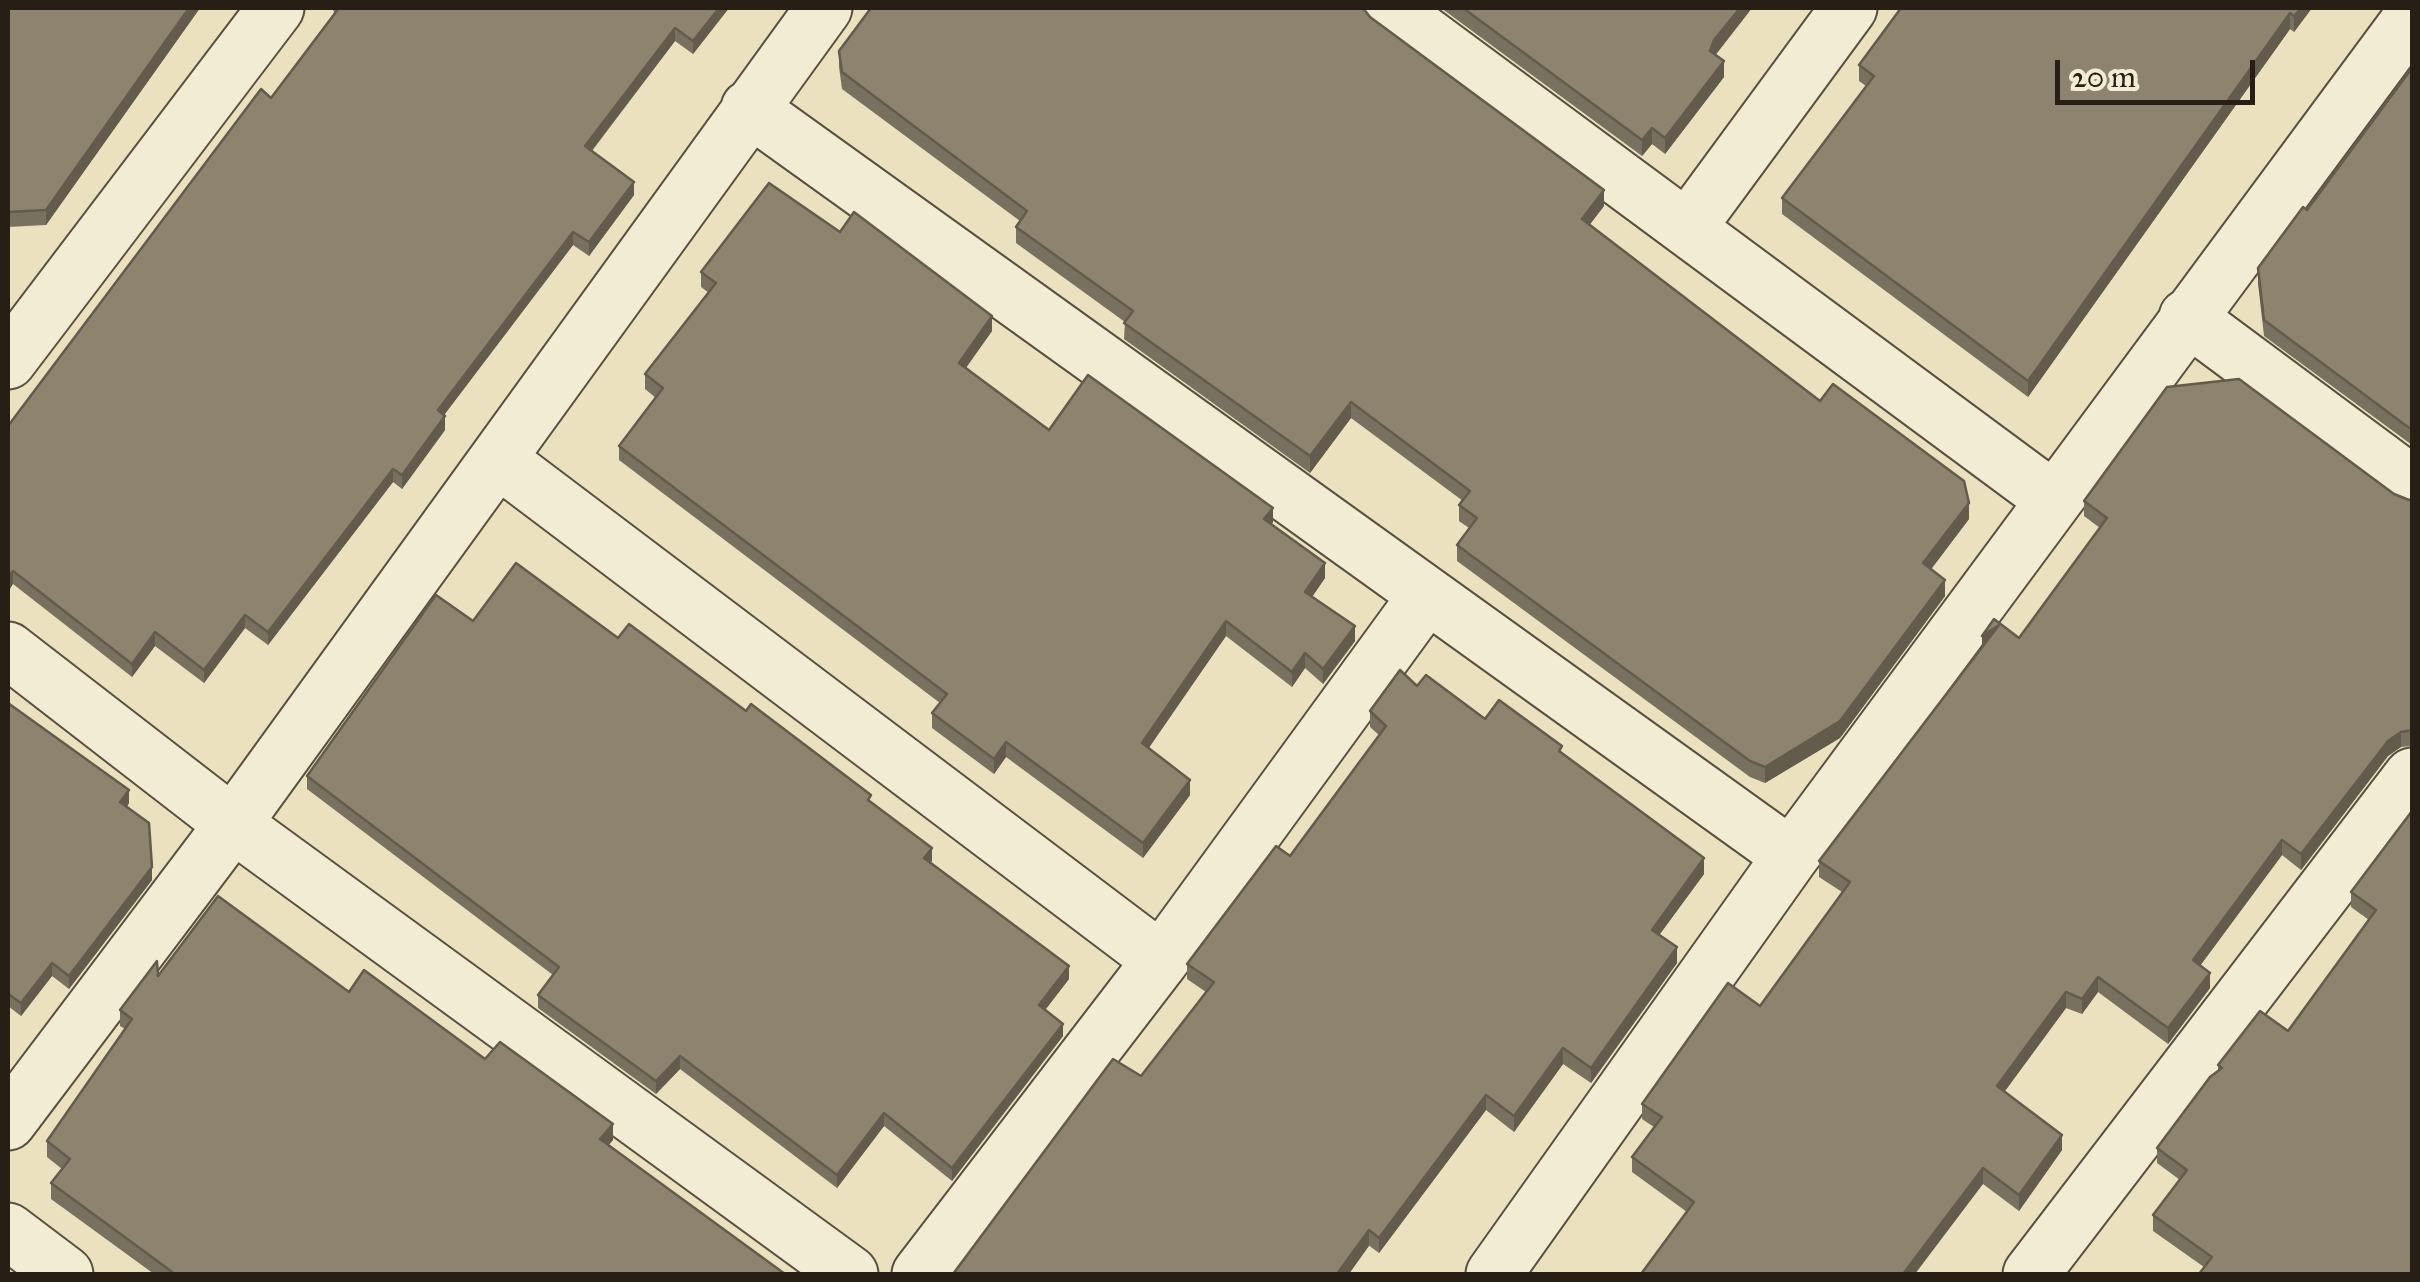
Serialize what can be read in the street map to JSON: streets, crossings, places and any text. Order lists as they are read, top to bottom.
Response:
{
  "scale_bar": "20 m"
}
